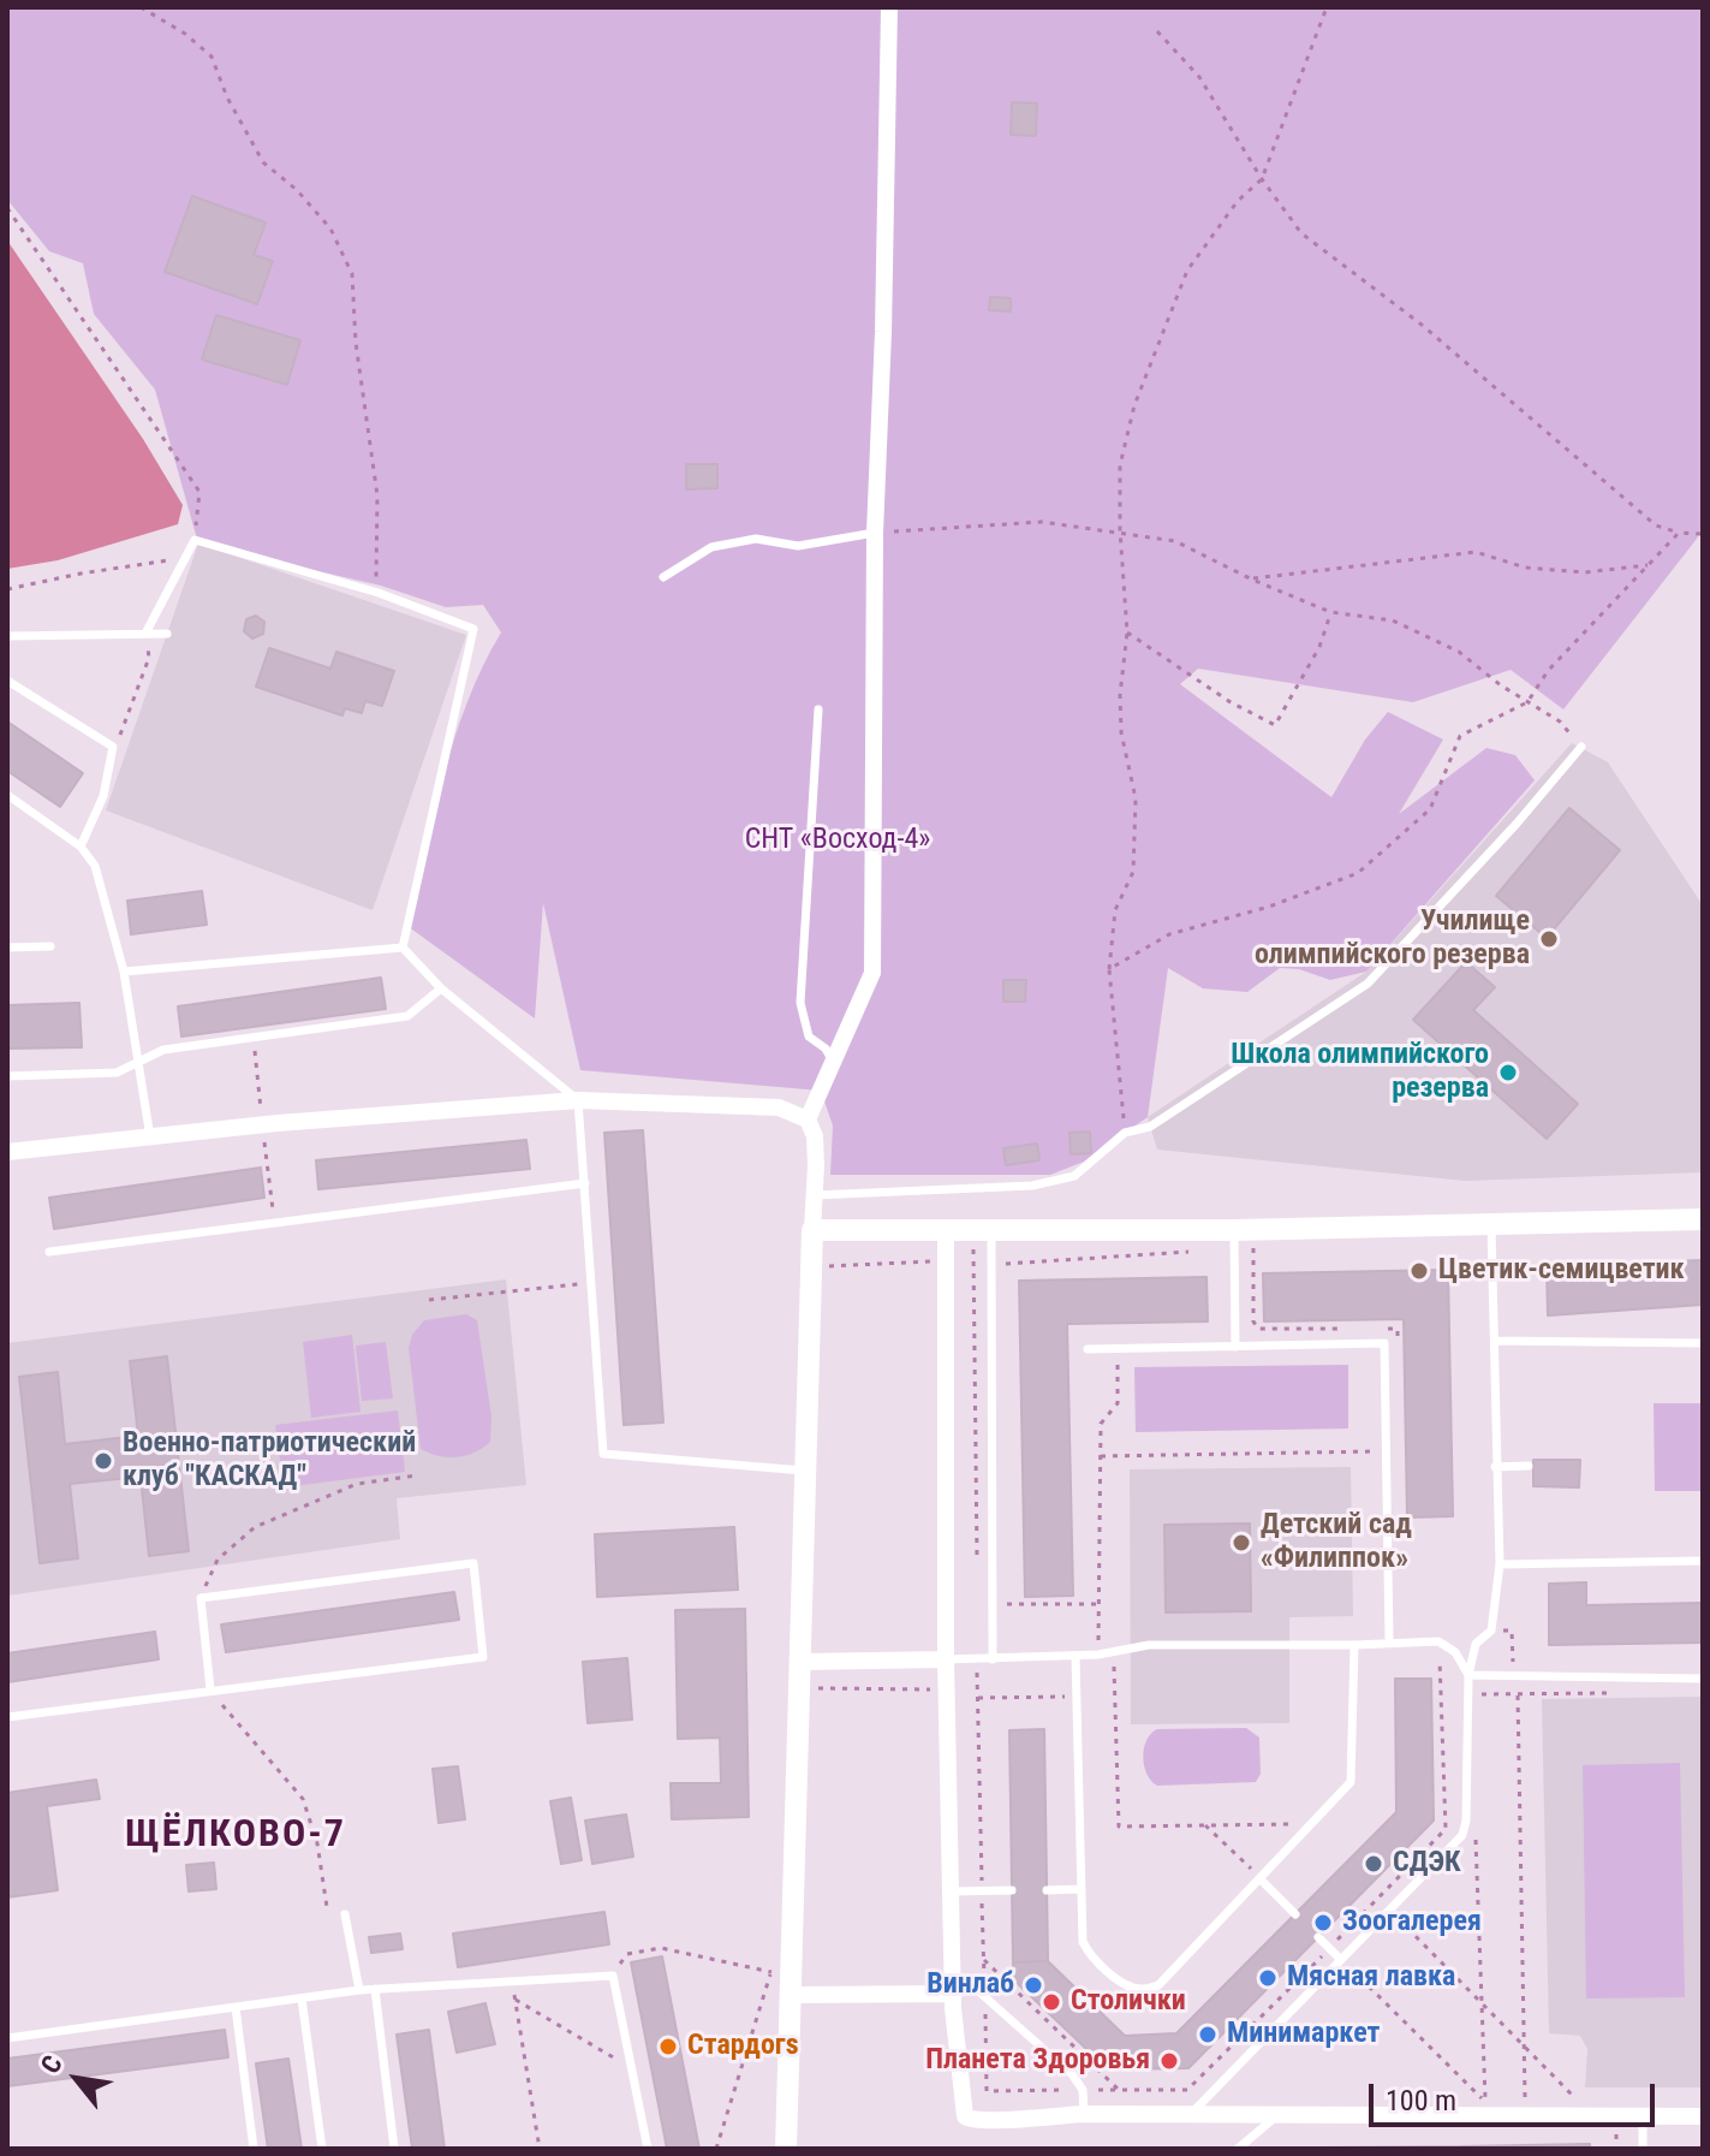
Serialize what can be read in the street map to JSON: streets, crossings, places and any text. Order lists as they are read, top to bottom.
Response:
{
  "districts": ["ЩЁЛКОВО-7"],
  "parks": ["СНТ «Восход-4»"],
  "places": [
    "Училище олимпийского резерва",
    "Школа олимпийского резерва",
    "Цветик-семицветик",
    "Военно-патриотический клуб \"КАСКАД\"",
    "Детский сад «Филиппок»",
    "СДЭК",
    "Зоогалерея",
    "Мясная лавка",
    "Винлаб",
    "Столички",
    "Минимаркет",
    "Стардогs",
    "Планета Здоровья"
  ],
  "scale_bar": "100 m",
  "north": "top left"
}
